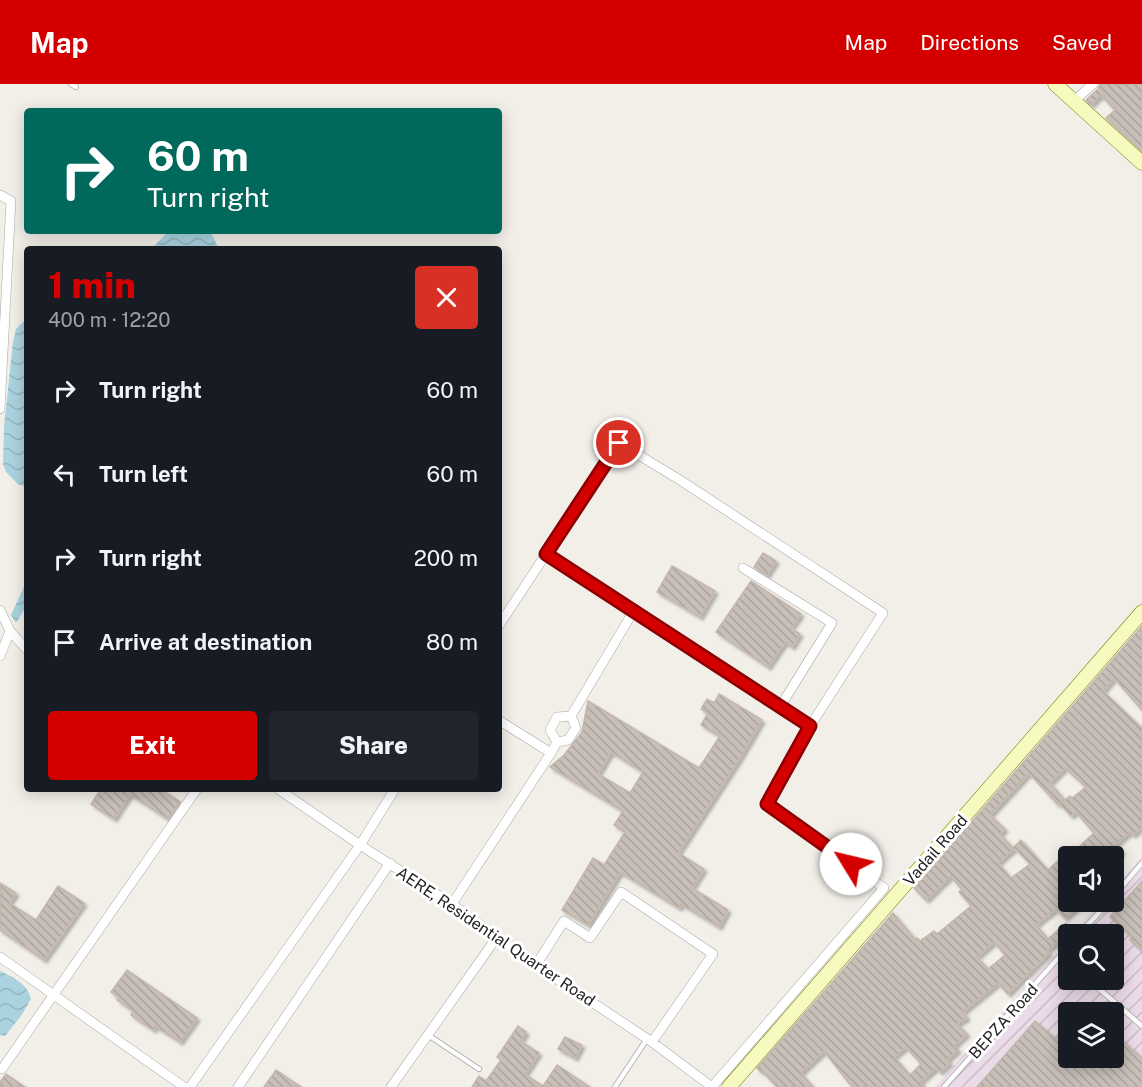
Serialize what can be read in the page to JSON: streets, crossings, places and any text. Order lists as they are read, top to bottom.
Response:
{
  "streets": {
    "street": ["Vadail Road", "AERE, Residential Quarter Road"],
    "lane": ["BEPZA Road"]
  },
  "page": {
    "header": "Map",
    "nav": ["Map", "Directions", "Saved"],
    "turn": ["60 m", "Turn right"],
    "heading": ["1 min", "400 m · 12:20"],
    "list": [
      {
        "name": "Turn right",
        "value": "60 m"
      },
      {
        "name": "Turn left",
        "value": "60 m"
      },
      {
        "name": "Turn right",
        "value": "200 m"
      },
      {
        "name": "Arrive at destination",
        "value": "80 m"
      }
    ],
    "buttons": ["Exit", "Share"]
  }
}
